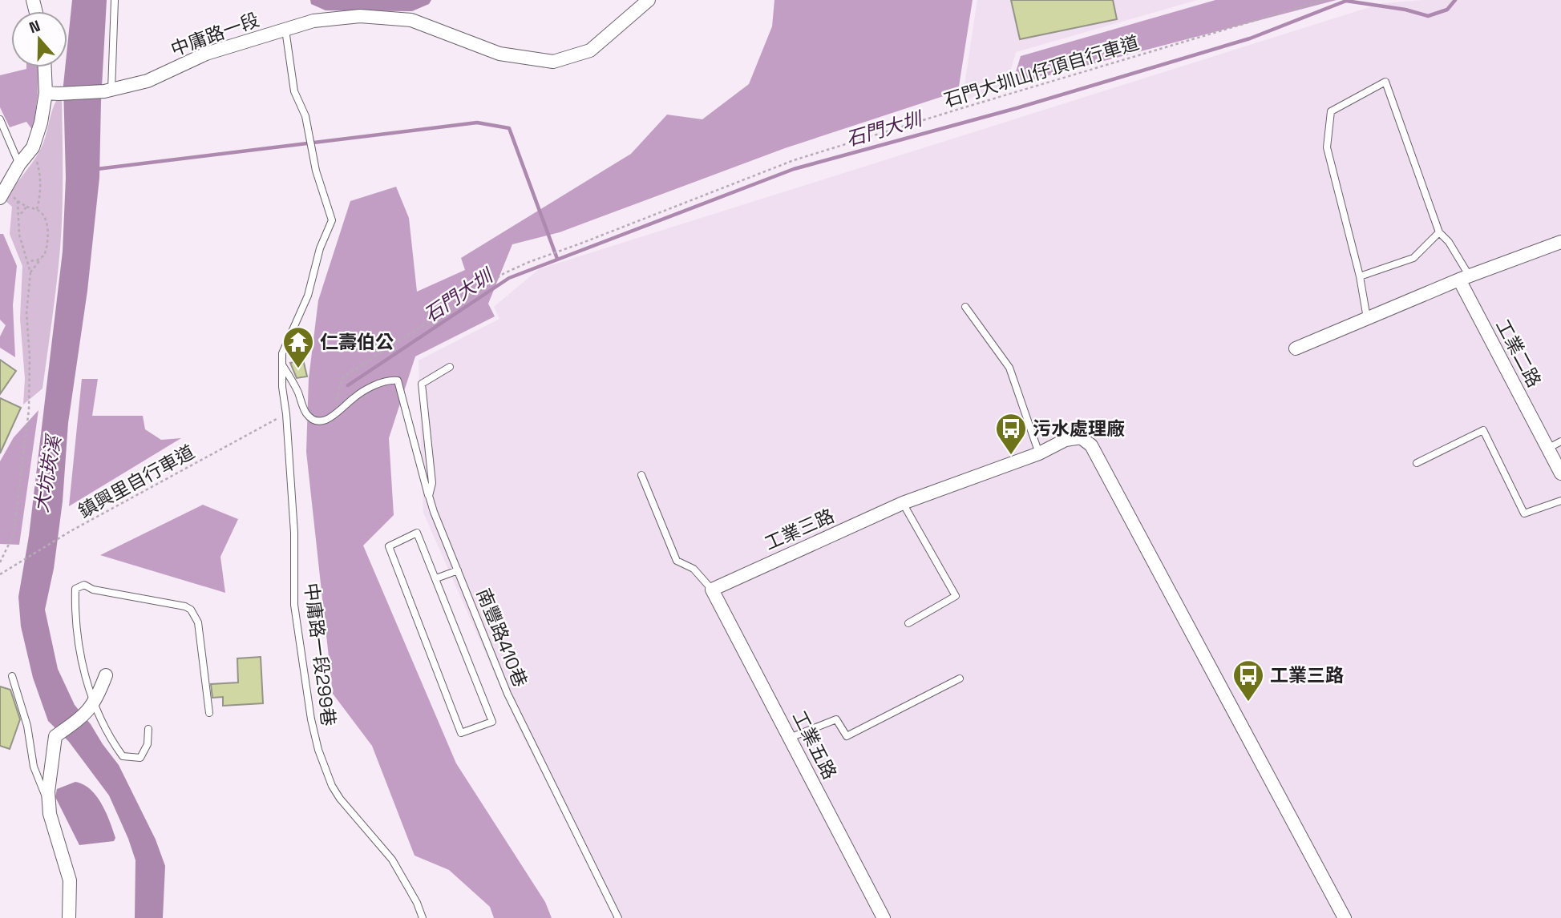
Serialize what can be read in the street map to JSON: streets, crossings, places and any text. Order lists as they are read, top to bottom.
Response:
{
  "streets": {
    "street": [
      "中庸路一段",
      "工業二路",
      "工業三路",
      "工業五路"
    ],
    "lane": ["南豐路410巷", "中庸路一段299巷"],
    "path": ["石門大圳山仔頂自行車道", "鎮興里自行車道"]
  },
  "crossings": [
    ["中庸路一段", "中庸路一段299巷"],
    ["鎮興里自行車道", "中庸路一段299巷"],
    ["工業三路", "工業五路"]
  ],
  "water": ["石門大圳", "大坑崁溪"],
  "places": {
    "temple": ["仁壽伯公"],
    "bus stop": ["污水處理廠", "工業三路"]
  },
  "north": "top"
}
